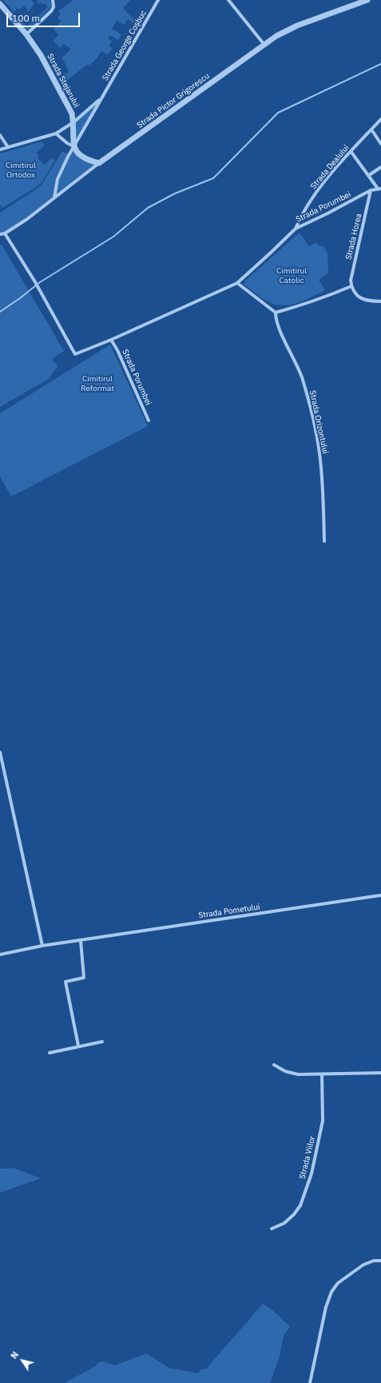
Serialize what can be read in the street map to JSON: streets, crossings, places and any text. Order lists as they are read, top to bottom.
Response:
{
  "streets": {
    "street": [
      "Strada George Coșbuc",
      "Strada Stejarului",
      "Strada Pictor Grigorescu",
      "Strada Dealului",
      "Strada Porumbei",
      "Strada Horea",
      "Strada Orizontului",
      "Strada Pometului",
      "Strada Viilor"
    ]
  },
  "crossings": [
    ["Strada George Coșbuc", "Strada Stejarului"],
    ["Strada George Coșbuc", "Strada Pictor Grigorescu"],
    ["Strada Pictor Grigorescu", "Strada Porumbei"],
    ["Strada Dealului", "Strada Porumbei"],
    ["Strada Porumbei", "Strada Horea"]
  ],
  "parks": ["Cimitirul Ortodox", "Cimitirul Catolic", "Cimitirul Reformat"],
  "scale_bar": "100 m",
  "north": "top left"
}
